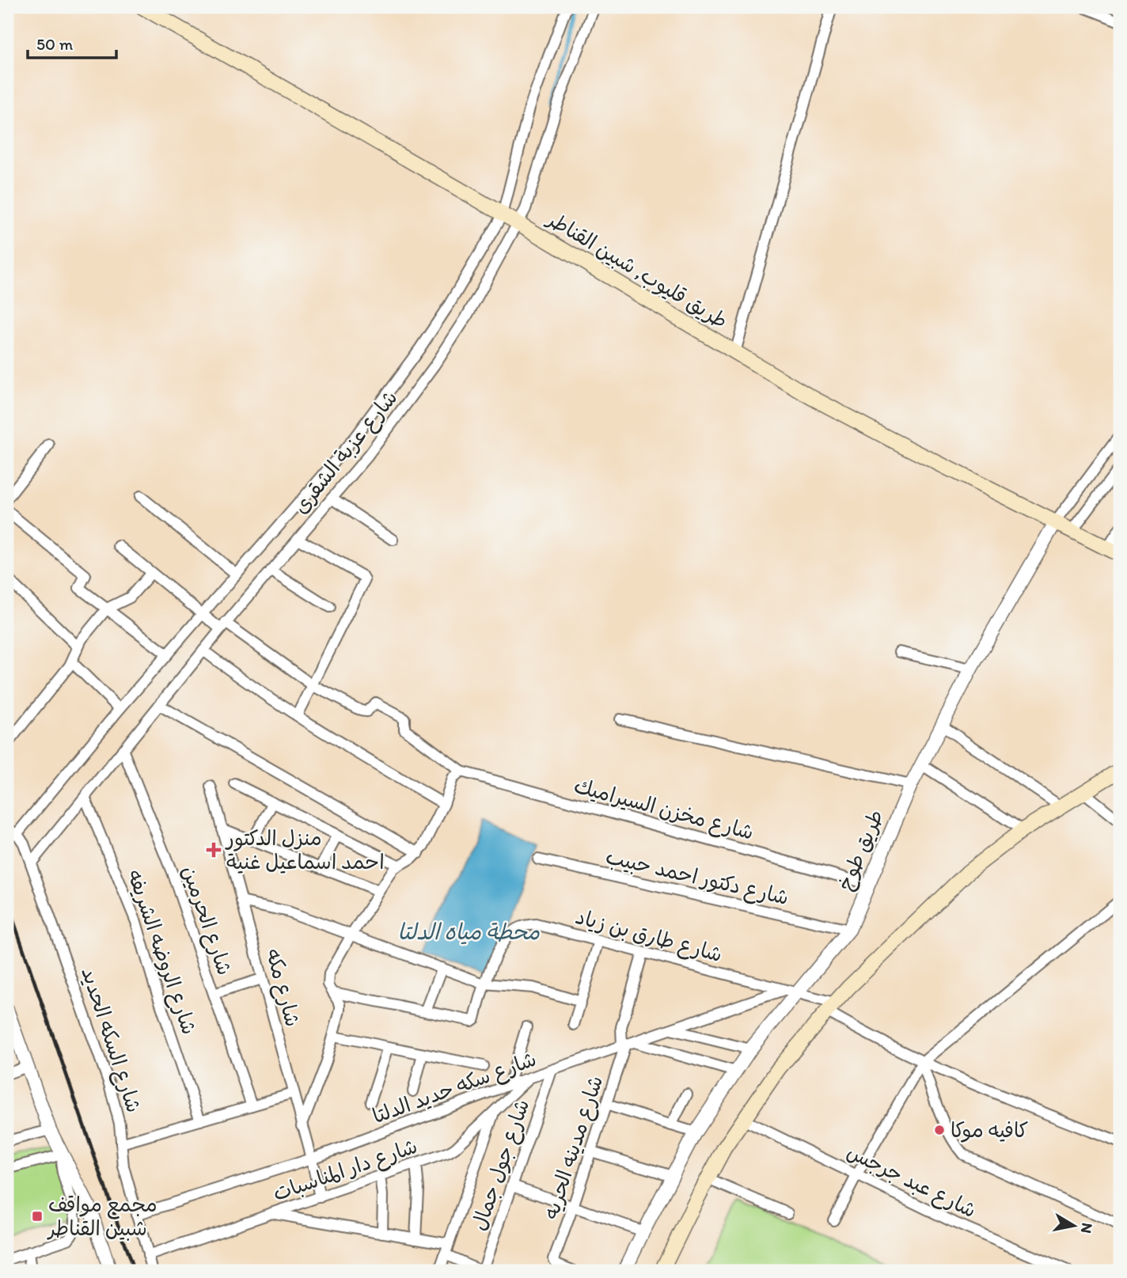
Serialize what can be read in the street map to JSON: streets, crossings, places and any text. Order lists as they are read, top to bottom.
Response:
{
  "streets": {
    "main road": ["طريق قليوب, شبين القناطر"],
    "street": [
      "شارع عزبة الشقرى",
      "شارع مخزن السيراميك",
      "طريق طوخ",
      "شارع دكتور احمد حبيب",
      "شارع الحرمين",
      "شارع طارق بن زياد",
      "شارع الروضه الشريفه",
      "شارع مكه",
      "شارع السكه الحديد",
      "شارع سكه حديد الدلتا",
      "شارع مدينه الحريه",
      "شارع جول جمال",
      "شارع دار المناسبات",
      "شارع عبد جرجس"
    ]
  },
  "crossings": [
    ["طريق قليوب, شبين القناطر", "شارع عزبة الشقرى"],
    ["طريق قليوب, شبين القناطر", "طريق طوخ"],
    ["شارع عزبة الشقرى", "شارع الحرمين"],
    ["شارع عزبة الشقرى", "شارع الروضه الشريفه"],
    ["شارع عزبة الشقرى", "شارع السكه الحديد"],
    ["شارع مخزن السيراميك", "طريق طوخ"],
    ["طريق طوخ", "شارع دكتور احمد حبيب"],
    ["طريق طوخ", "شارع طارق بن زياد"],
    ["شارع طارق بن زياد", "شارع سكه حديد الدلتا"],
    ["شارع طارق بن زياد", "شارع مدينه الحريه"],
    ["شارع مكه", "شارع سكه حديد الدلتا"],
    ["شارع مكه", "شارع دار المناسبات"],
    ["شارع السكه الحديد", "شارع سكه حديد الدلتا"],
    ["شارع السكه الحديد", "شارع دار المناسبات"],
    ["شارع سكه حديد الدلتا", "شارع مدينه الحريه"],
    ["شارع سكه حديد الدلتا", "شارع جول جمال"],
    ["شارع سكه حديد الدلتا", "شارع دار المناسبات"]
  ],
  "water": ["محطة مياه الدلتا"],
  "places": {
    "health": ["منزل الدكتور احمد اسماعيل غنية"],
    "other": ["كافيه موكا"],
    "transit": ["مجمع مواقف شبين القناطر"]
  },
  "scale_bar": "50 m",
  "north": "right"
}
